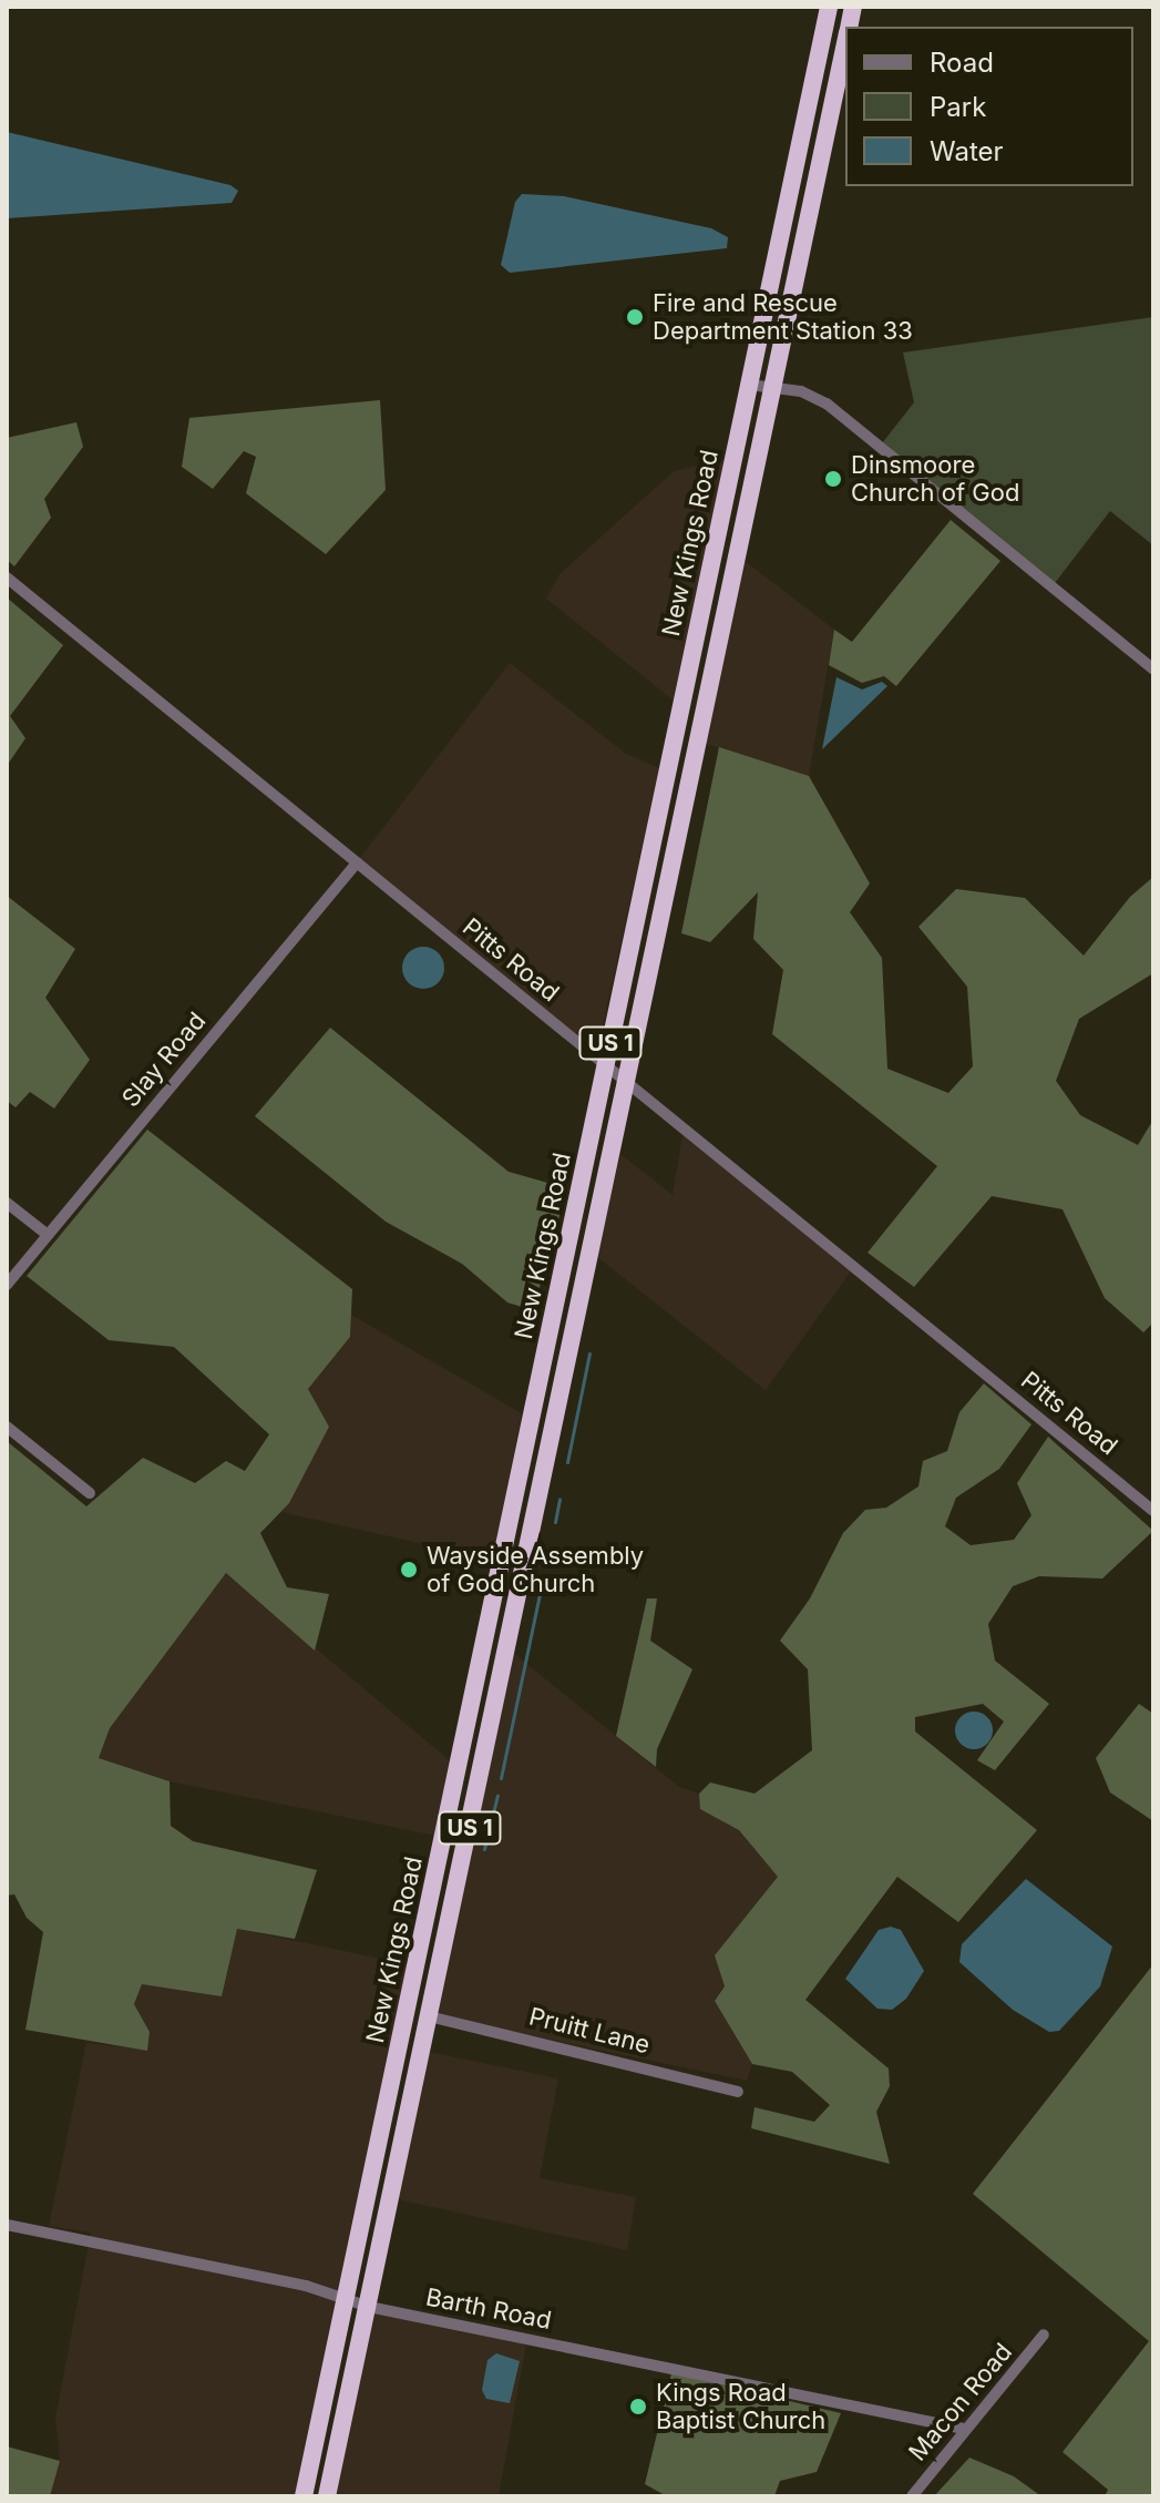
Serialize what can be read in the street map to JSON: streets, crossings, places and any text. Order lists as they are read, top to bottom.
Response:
{
  "streets": {
    "highway": ["New Kings Road", "US 1"],
    "street": [
      "Pitts Road",
      "Slay Road",
      "Pruitt Lane",
      "Barth Road",
      "Macon Road"
    ]
  },
  "crossings": [
    ["New Kings Road", "Pitts Road"],
    ["New Kings Road", "Pruitt Lane"],
    ["New Kings Road", "Barth Road"],
    ["Pitts Road", "Slay Road"],
    ["Barth Road", "Macon Road"]
  ],
  "places": [
    "Fire and Rescue Department Station 33",
    "Dinsmoore Church of God",
    "Wayside Assembly of God Church",
    "Kings Road Baptist Church"
  ],
  "legend": ["Road", "Park", "Water"]
}
